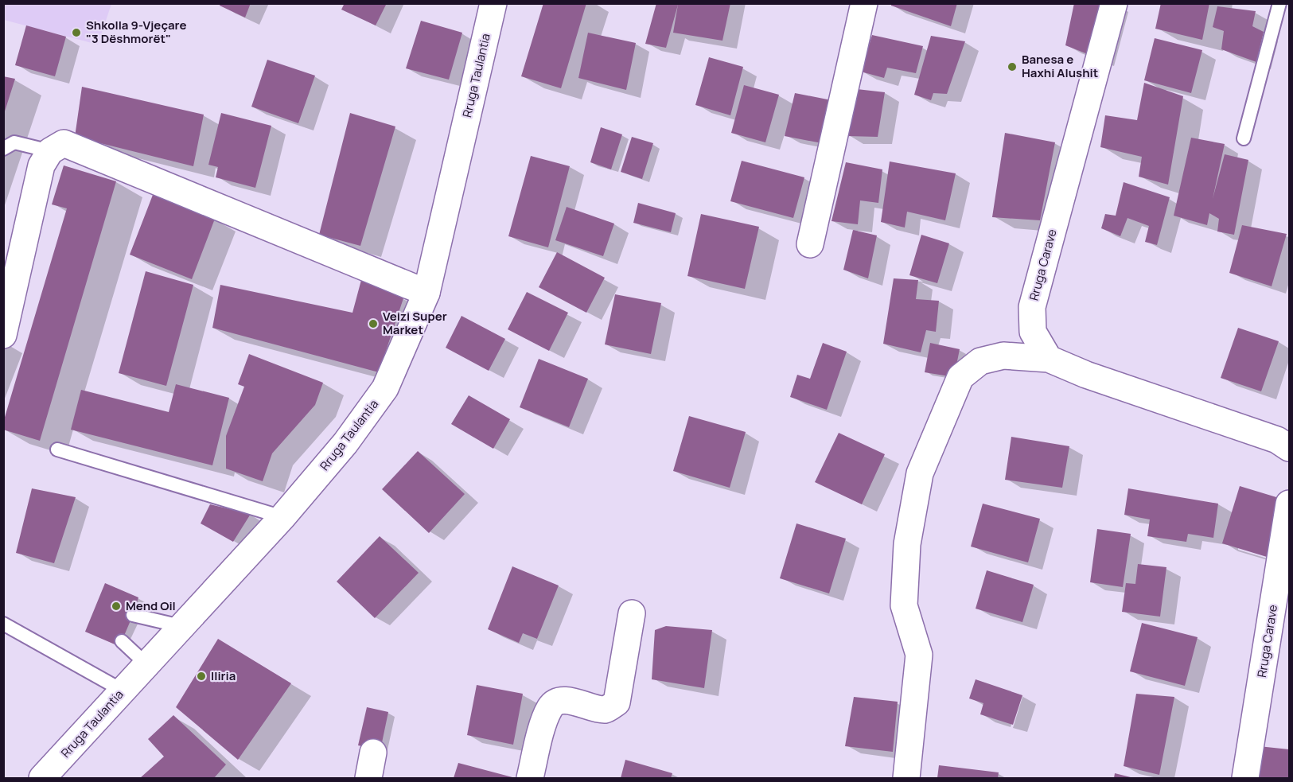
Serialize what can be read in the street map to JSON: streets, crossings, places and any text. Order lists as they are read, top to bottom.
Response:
{
  "streets": {
    "street": ["Rruga Taulantia", "Rruga Carave"]
  },
  "places": [
    "Shkolla 9-Vjeçare \"3 Dëshmorët\"",
    "Banesa e Haxhi Alushit",
    "Veizi Super Market",
    "Mend Oil",
    "Iliria"
  ]
}
